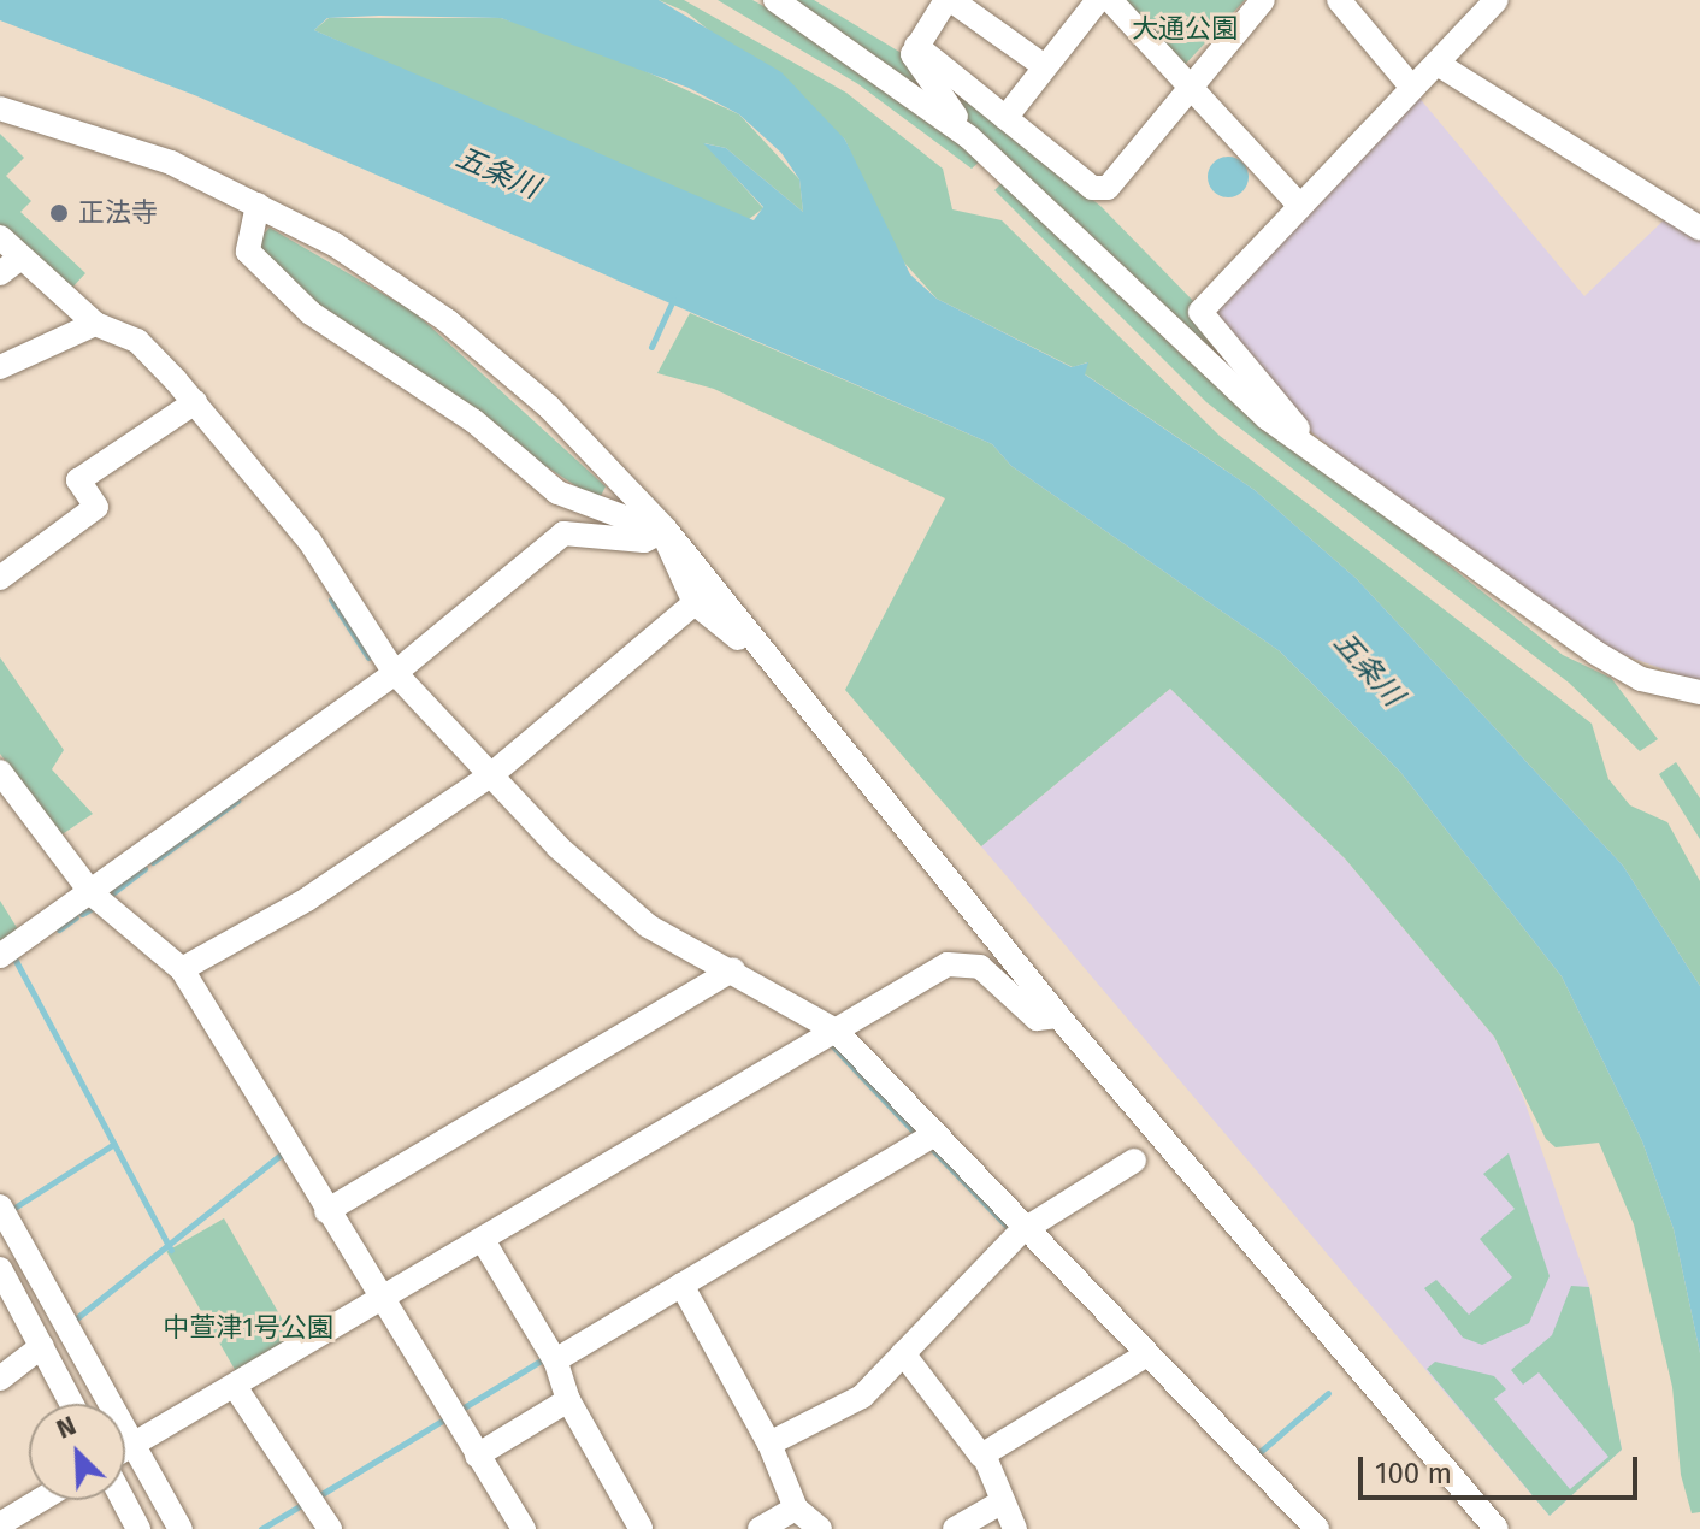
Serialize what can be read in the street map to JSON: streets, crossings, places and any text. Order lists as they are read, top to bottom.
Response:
{
  "water": ["五条川"],
  "parks": ["大通公園", "中萱津1号公園"],
  "places": ["正法寺"],
  "scale_bar": "100 m",
  "north": "top left"
}
